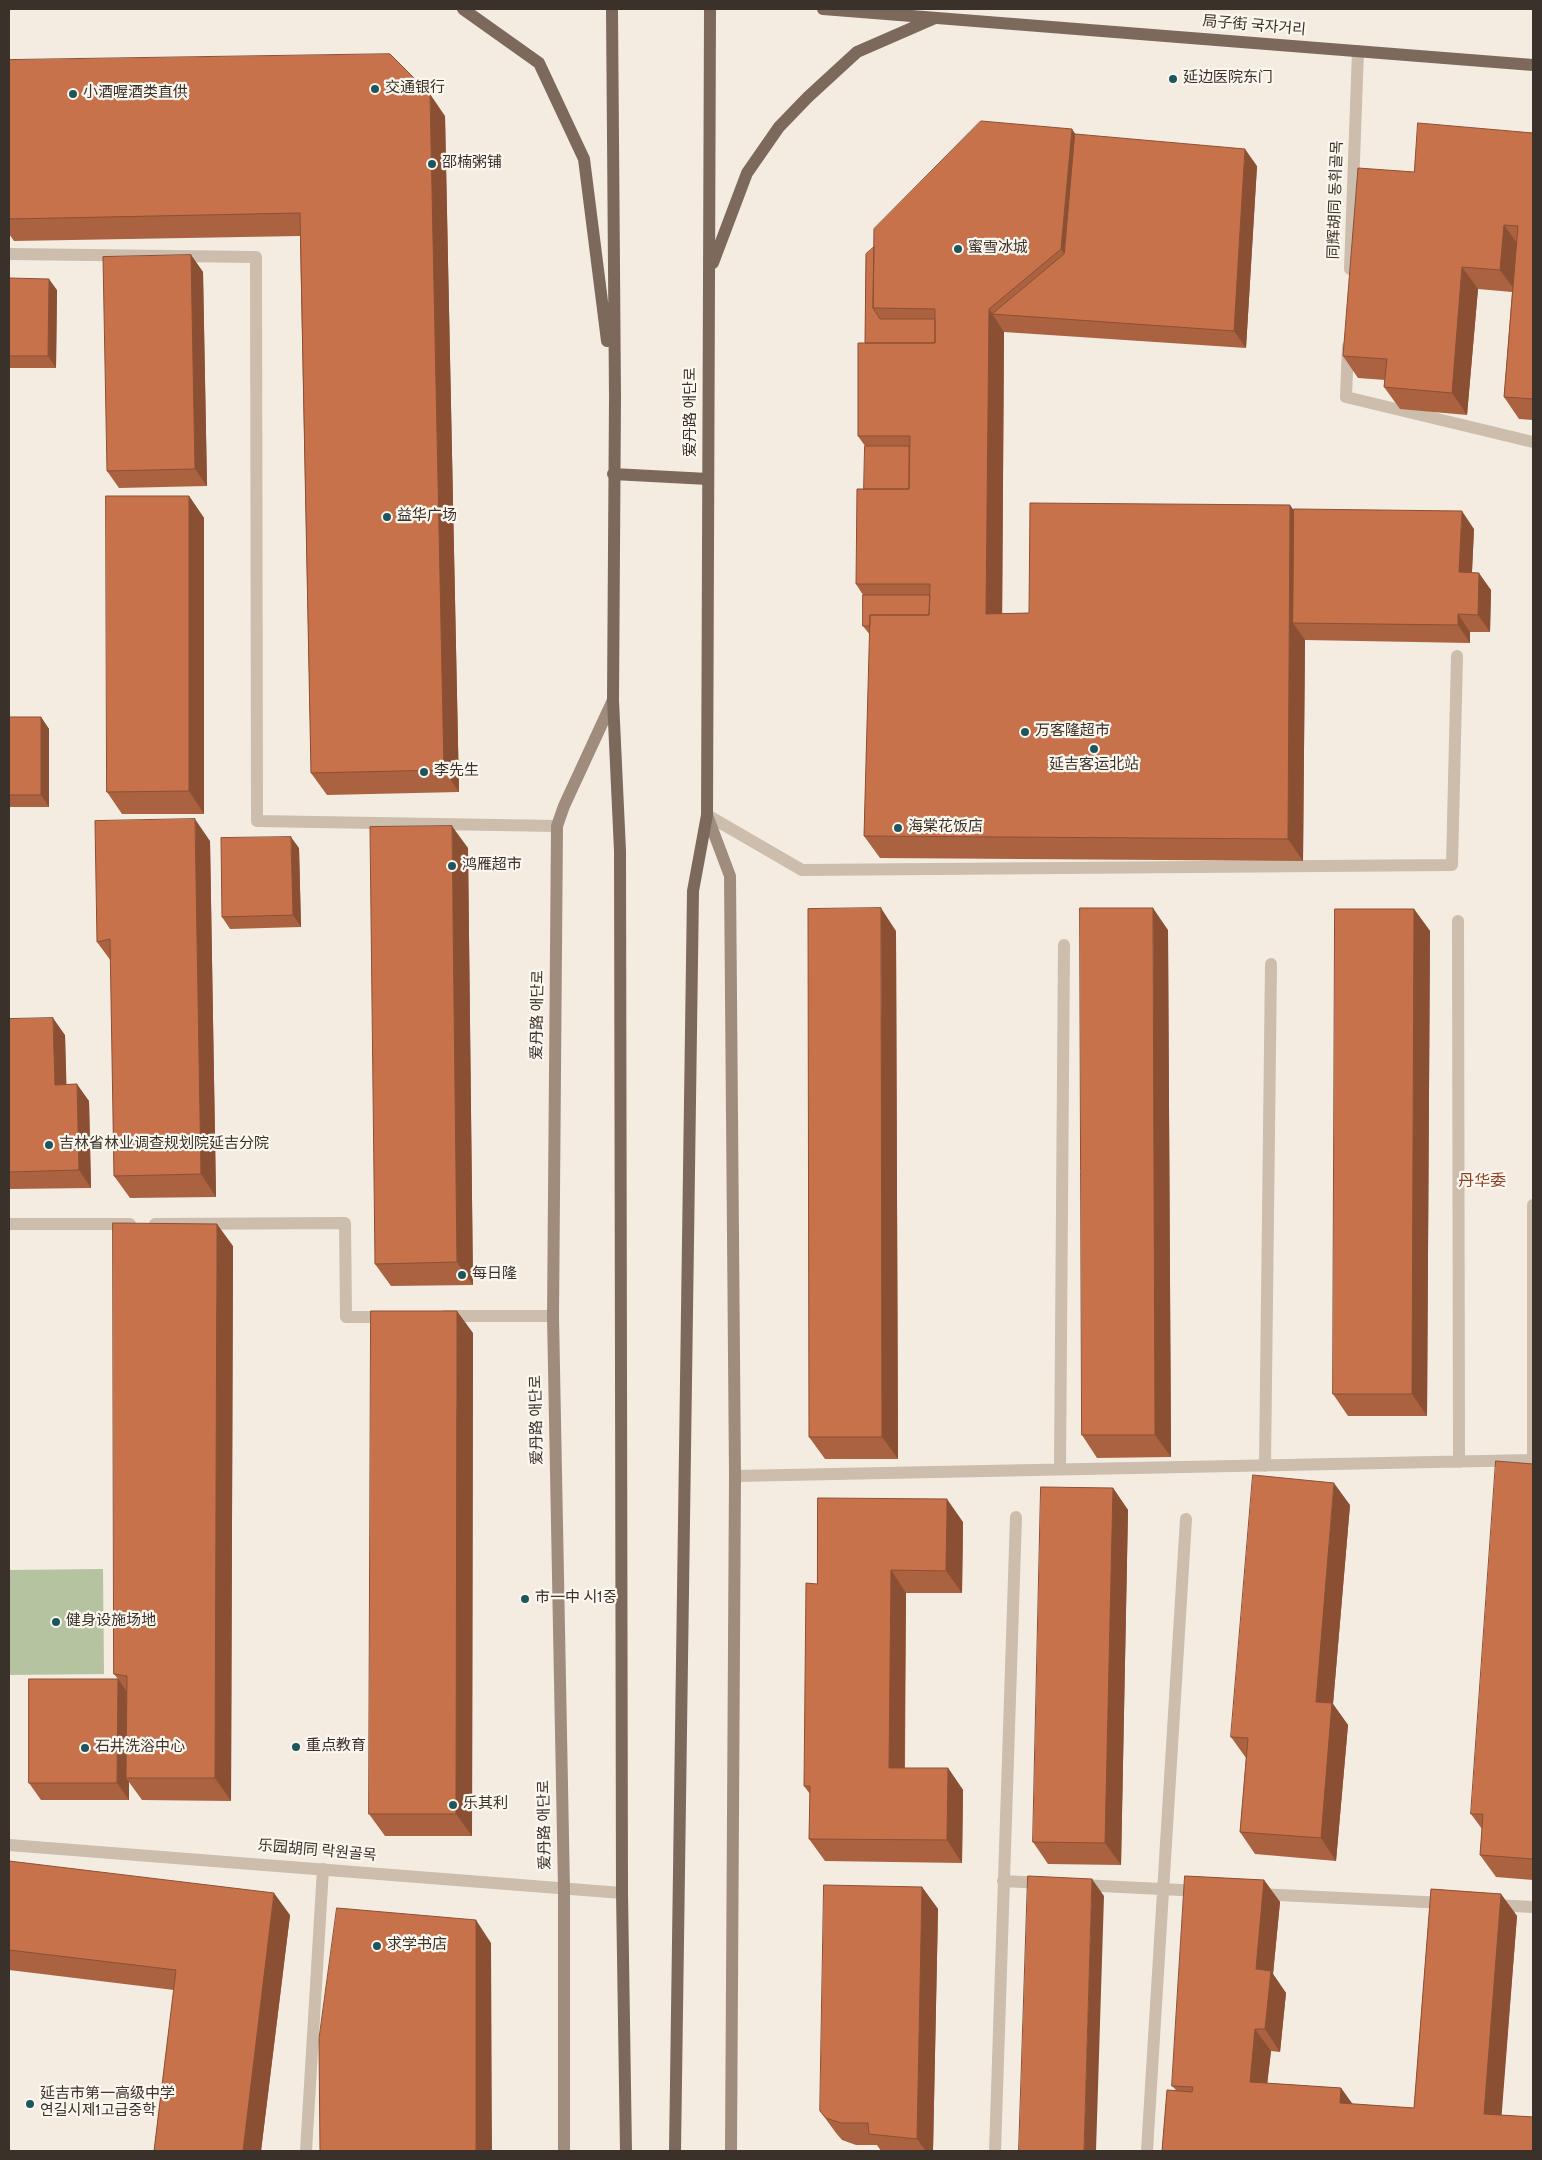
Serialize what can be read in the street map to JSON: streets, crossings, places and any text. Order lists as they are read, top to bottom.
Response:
{
  "streets": {
    "main road": ["局子街 국자거리", "爱丹路 애단로"],
    "street": ["同辉胡同 동휘골목", "乐园胡同 락원골목"]
  },
  "crossings": [
    ["局子街 국자거리", "同辉胡同 동휘골목"],
    ["爱丹路 애단로", "乐园胡同 락원골목"]
  ],
  "districts": ["丹华委"],
  "places": [
    "延边医院东门",
    "交通银行",
    "小酒喔酒类直供",
    "邵楠粥铺",
    "蜜雪冰城",
    "益华广场",
    "万客隆超市",
    "延吉客运北站",
    "李先生",
    "海棠花饭店",
    "鸿雁超市",
    "吉林省林业调查规划院延吉分院",
    "每日隆",
    "市一中 시1중",
    "健身设施场地",
    "重点教育",
    "石井洗浴中心",
    "乐其利",
    "求学书店",
    "延吉市第一高级中学 연길시제1고급중학"
  ]
}
